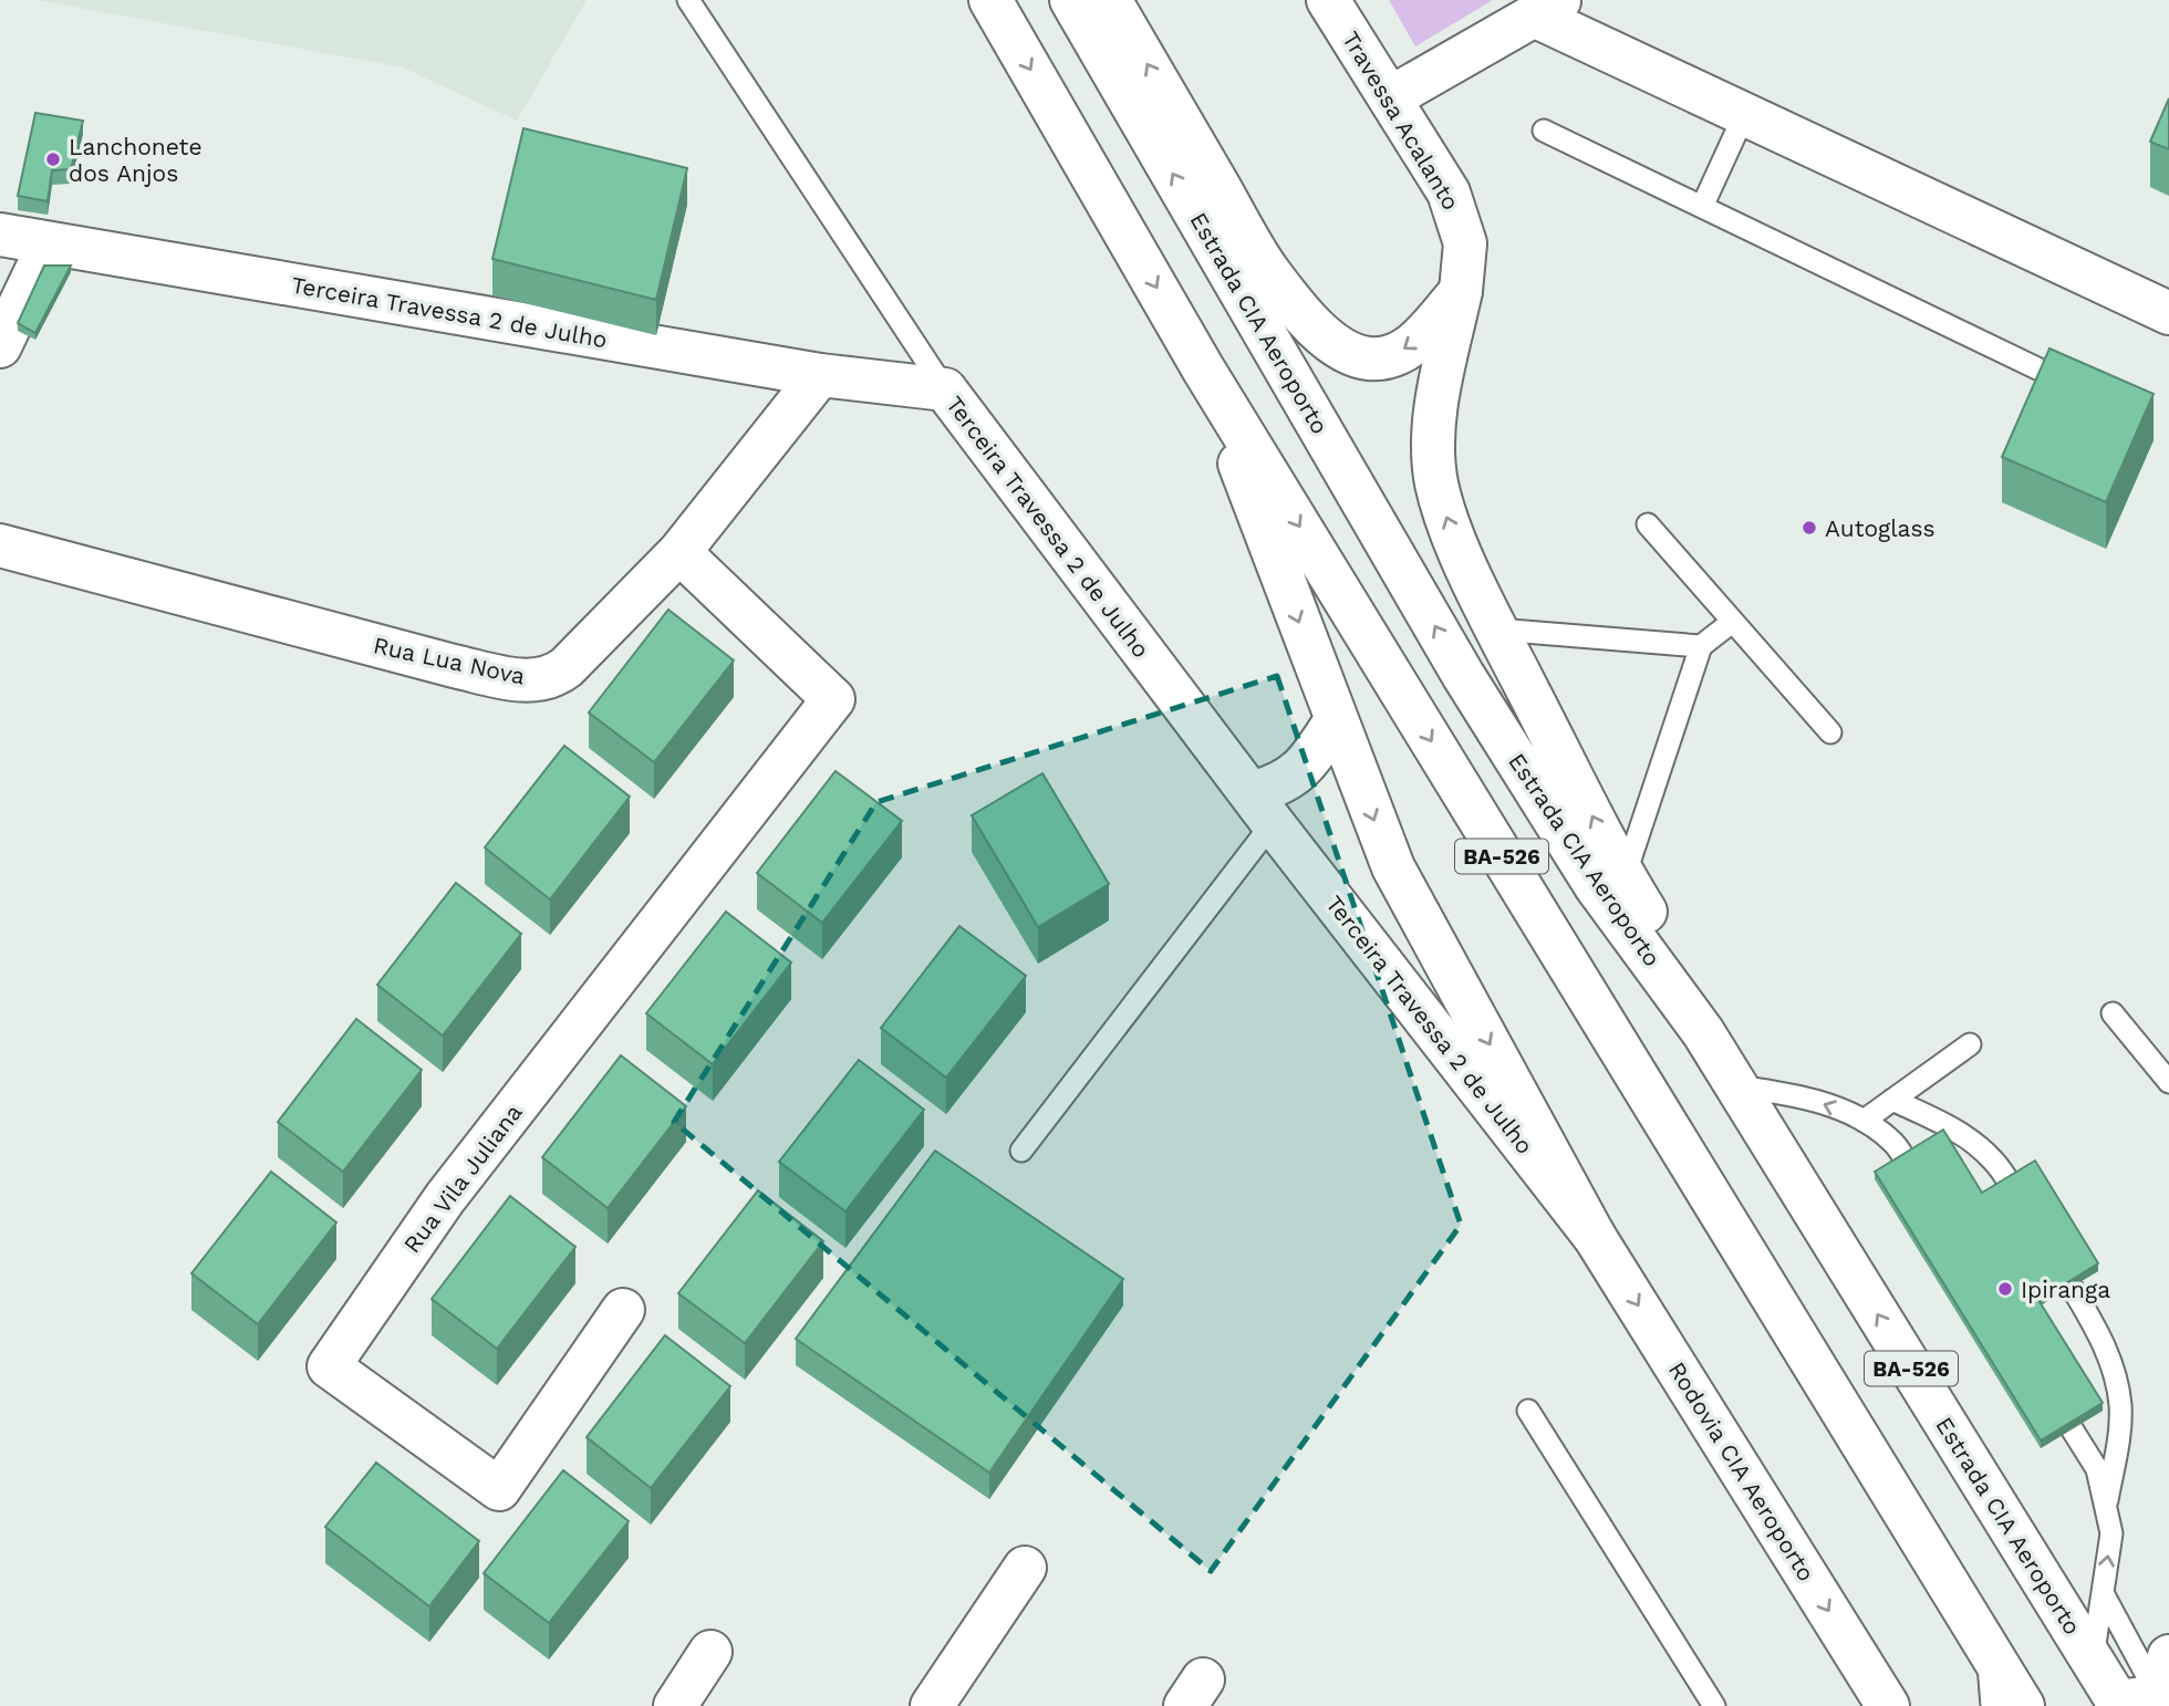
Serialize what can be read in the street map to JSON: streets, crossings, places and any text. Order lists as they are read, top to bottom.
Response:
{
  "streets": {
    "main road": [
      "Travessa Acalanto",
      "Terceira Travessa 2 de Julho",
      "Estrada CIA Aeroporto",
      "Rua Lua Nova",
      "BA-526",
      "Rua Vila Juliana",
      "Rodovia CIA Aeroporto"
    ]
  },
  "crossings": [
    ["Travessa Acalanto", "Estrada CIA Aeroporto"],
    ["Terceira Travessa 2 de Julho", "Rua Lua Nova"],
    ["Terceira Travessa 2 de Julho", "Rodovia CIA Aeroporto"],
    ["Rua Lua Nova", "Rua Vila Juliana"]
  ],
  "places": ["Lanchonete dos Anjos", "Autoglass", "Ipiranga"]
}
